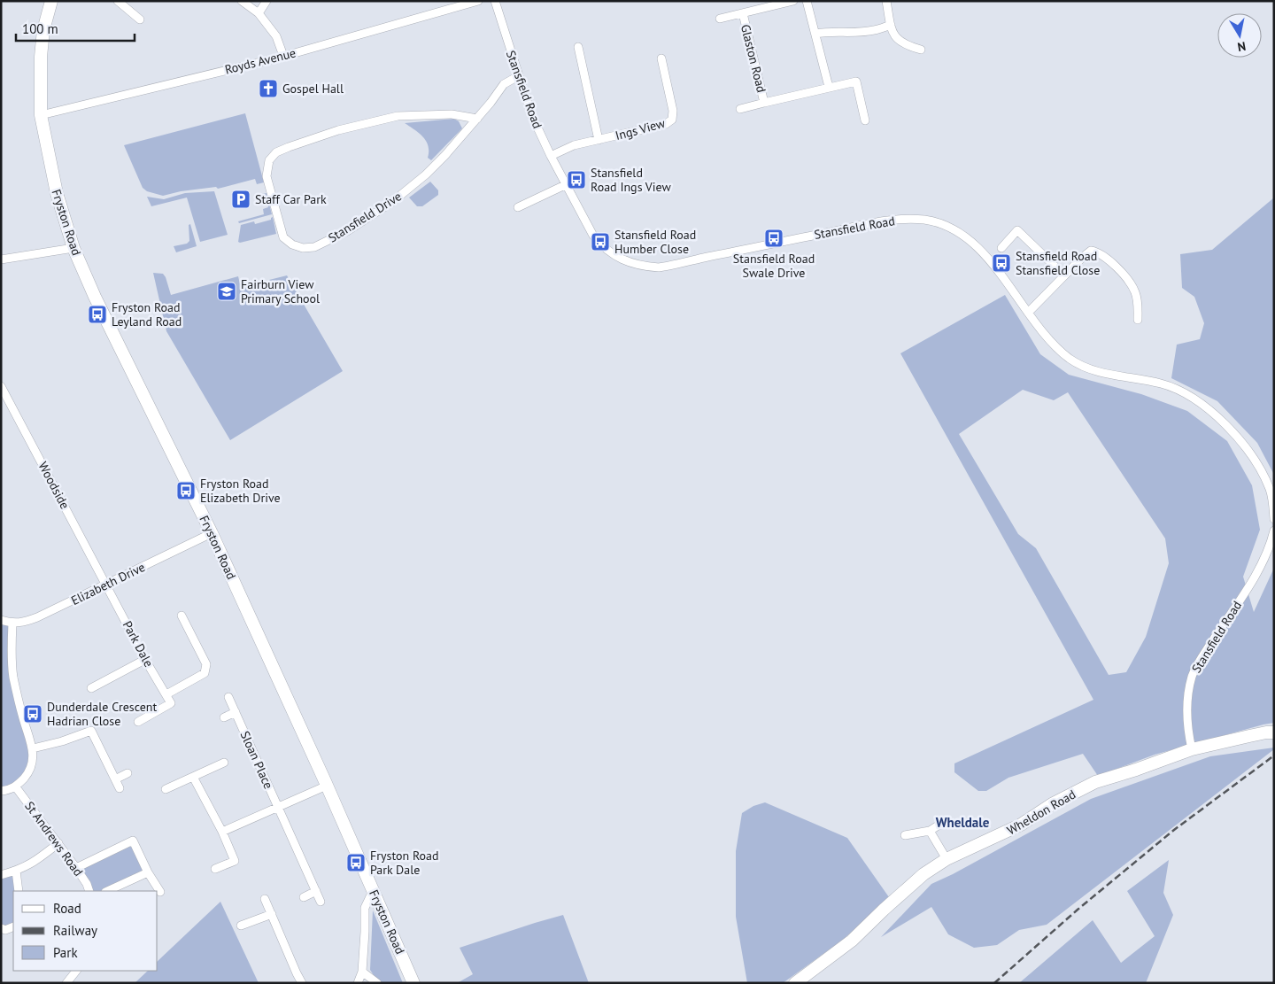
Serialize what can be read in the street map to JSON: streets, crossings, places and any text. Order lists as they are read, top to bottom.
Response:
{
  "streets": {
    "street": [
      "Glaston Road",
      "Royds Avenue",
      "Stansfield Road",
      "Ings View",
      "Stansfield Drive",
      "Fryston Road",
      "Woodside",
      "Elizabeth Drive",
      "Park Dale",
      "Sloan Place",
      "Wheldon Road",
      "St Andrews Road"
    ]
  },
  "crossings": [
    ["Royds Avenue", "Fryston Road"],
    ["Stansfield Road", "Ings View"],
    ["Stansfield Road", "Stansfield Drive"],
    ["Stansfield Road", "Wheldon Road"],
    ["Fryston Road", "Elizabeth Drive"],
    ["Woodside", "Elizabeth Drive"],
    ["Woodside", "Park Dale"],
    ["Elizabeth Drive", "Park Dale"]
  ],
  "districts": ["Wheldale"],
  "places": {
    "church": ["Gospel Hall"],
    "bus stop": [
      "Stansfield Road Ings View",
      "Stansfield Road Swale Drive",
      "Stansfield Road Humber Close",
      "Stansfield Road Stansfield Close",
      "Fryston Road Leyland Road",
      "Fryston Road Elizabeth Drive",
      "Dunderdale Crescent Hadrian Close",
      "Fryston Road Park Dale"
    ],
    "parking": ["Staff Car Park"],
    "school or university": ["Fairburn View Primary School"]
  },
  "legend": ["Road", "Railway", "Park"],
  "scale_bar": "100 m",
  "north": "bottom"
}
